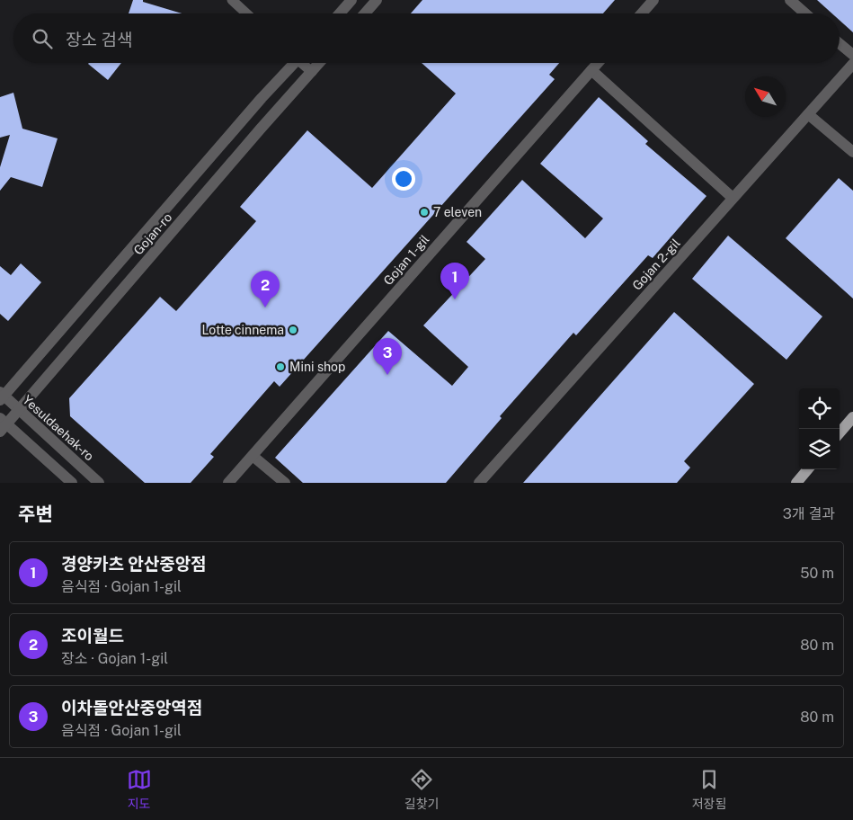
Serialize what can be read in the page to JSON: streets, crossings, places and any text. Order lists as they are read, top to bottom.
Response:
{
  "streets": {
    "street": [
      "Gojan-ro",
      "Gojan 1-gil",
      "Gojan 2-gil",
      "Yesuldaehak-ro"
    ]
  },
  "crossings": [
    ["Gojan-ro", "Yesuldaehak-ro"]
  ],
  "places": ["7 eleven", "Lotte cinnema", "Mini shop"],
  "north": "top left",
  "page": {
    "search": "장소 검색",
    "pins": ["1", "2", "3"],
    "heading": ["주변", "3개 결과"],
    "list": [
      {
        "mark": "1",
        "name": "경양카츠 안산중앙점",
        "note": "음식점 · Gojan 1-gil",
        "value": "50 m"
      },
      {
        "mark": "2",
        "name": "조이월드",
        "note": "장소 · Gojan 1-gil",
        "value": "80 m"
      },
      {
        "mark": "3",
        "name": "이차돌안산중앙역점",
        "note": "음식점 · Gojan 1-gil",
        "value": "80 m"
      }
    ],
    "nav": ["지도", "길찾기", "저장됨"]
  }
}
